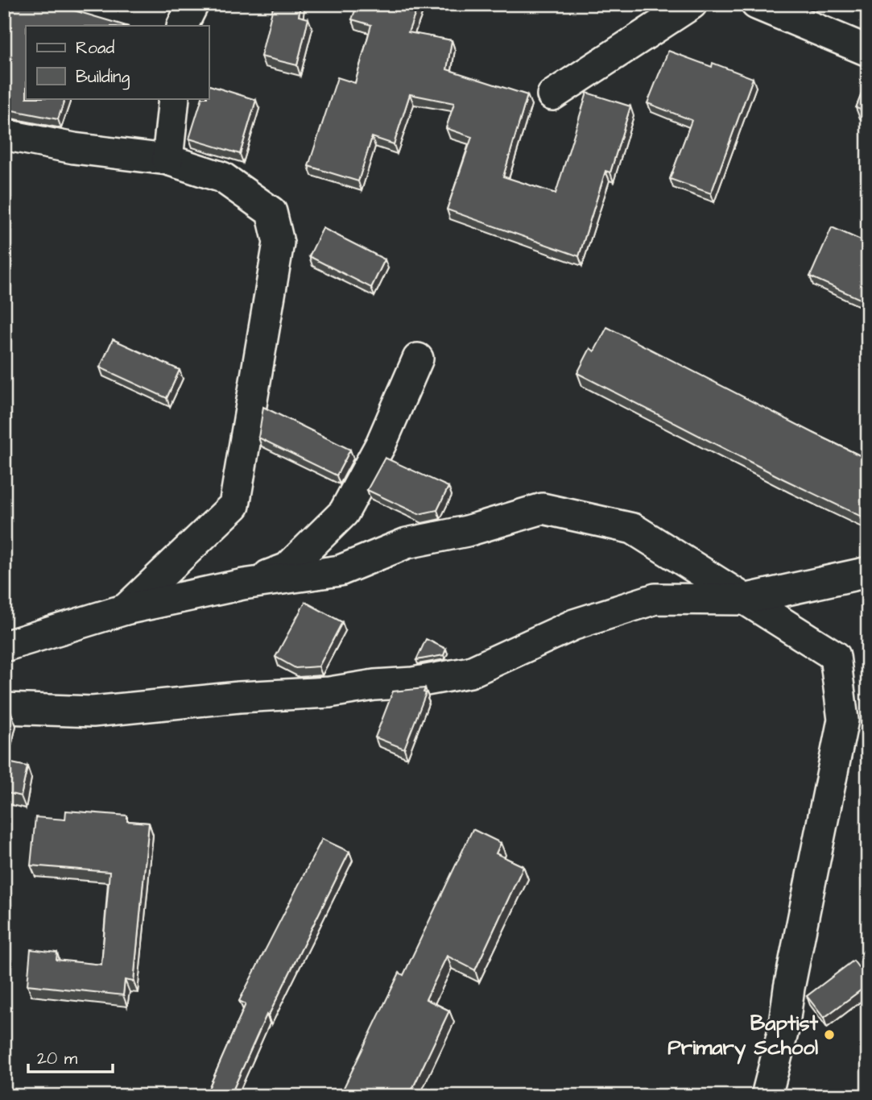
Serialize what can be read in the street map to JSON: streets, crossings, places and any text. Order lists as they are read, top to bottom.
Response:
{
  "places": ["Baptist Primary School"],
  "legend": ["Road", "Building"],
  "scale_bar": "20 m"
}
